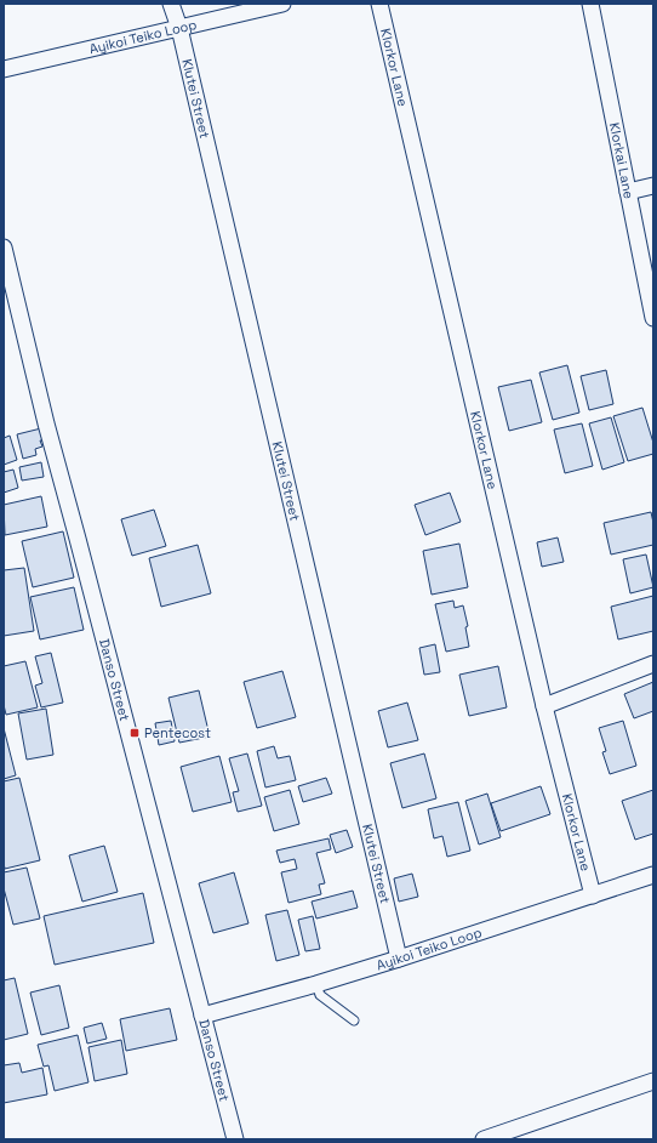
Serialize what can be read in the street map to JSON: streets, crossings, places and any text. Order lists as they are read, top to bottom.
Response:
{
  "streets": {
    "street": [
      "Ayikoi Teiko Loop",
      "Klorkor Lane",
      "Klutei Street",
      "Klorkai Lane",
      "Danso Street"
    ]
  },
  "crossings": [
    ["Ayikoi Teiko Loop", "Klorkor Lane"],
    ["Ayikoi Teiko Loop", "Klutei Street"],
    ["Ayikoi Teiko Loop", "Danso Street"]
  ],
  "places": {
    "transit": ["Pentecost"]
  }
}
